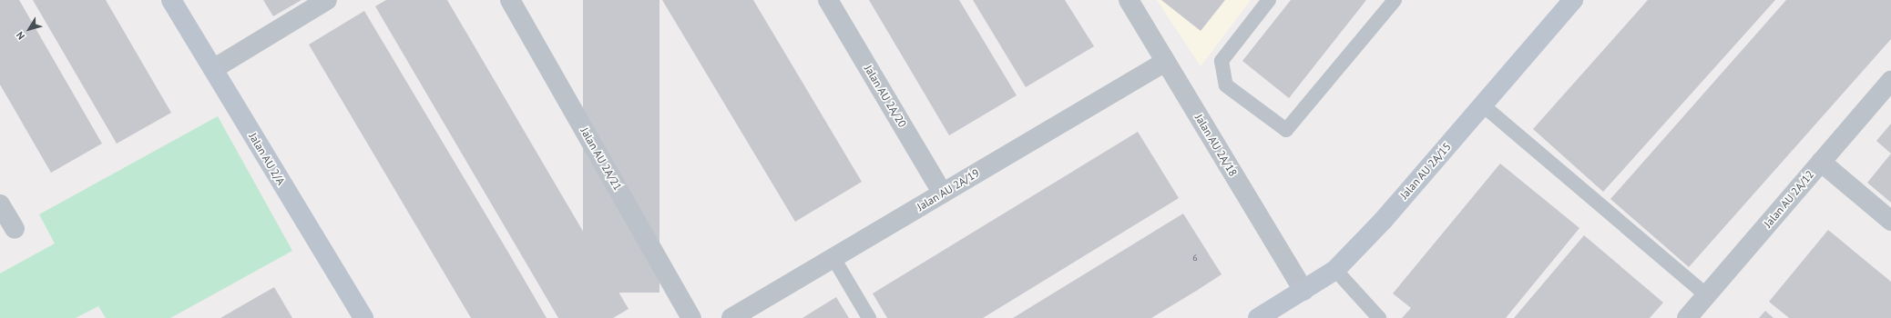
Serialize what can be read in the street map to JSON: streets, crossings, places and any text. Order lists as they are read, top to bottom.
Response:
{
  "streets": {
    "street": [
      "Jalan AU 2A/20",
      "Jalan AU 2A/18",
      "Jalan AU 2/A",
      "Jalan AU 2A/21",
      "Jalan AU 2A/15",
      "Jalan AU 2A/19",
      "Jalan AU 2A/12"
    ]
  },
  "crossings": [
    ["Jalan AU 2A/20", "Jalan AU 2A/19"],
    ["Jalan AU 2A/18", "Jalan AU 2A/15"],
    ["Jalan AU 2A/18", "Jalan AU 2A/19"]
  ],
  "house_numbers": ["6"],
  "north": "bottom left"
}
